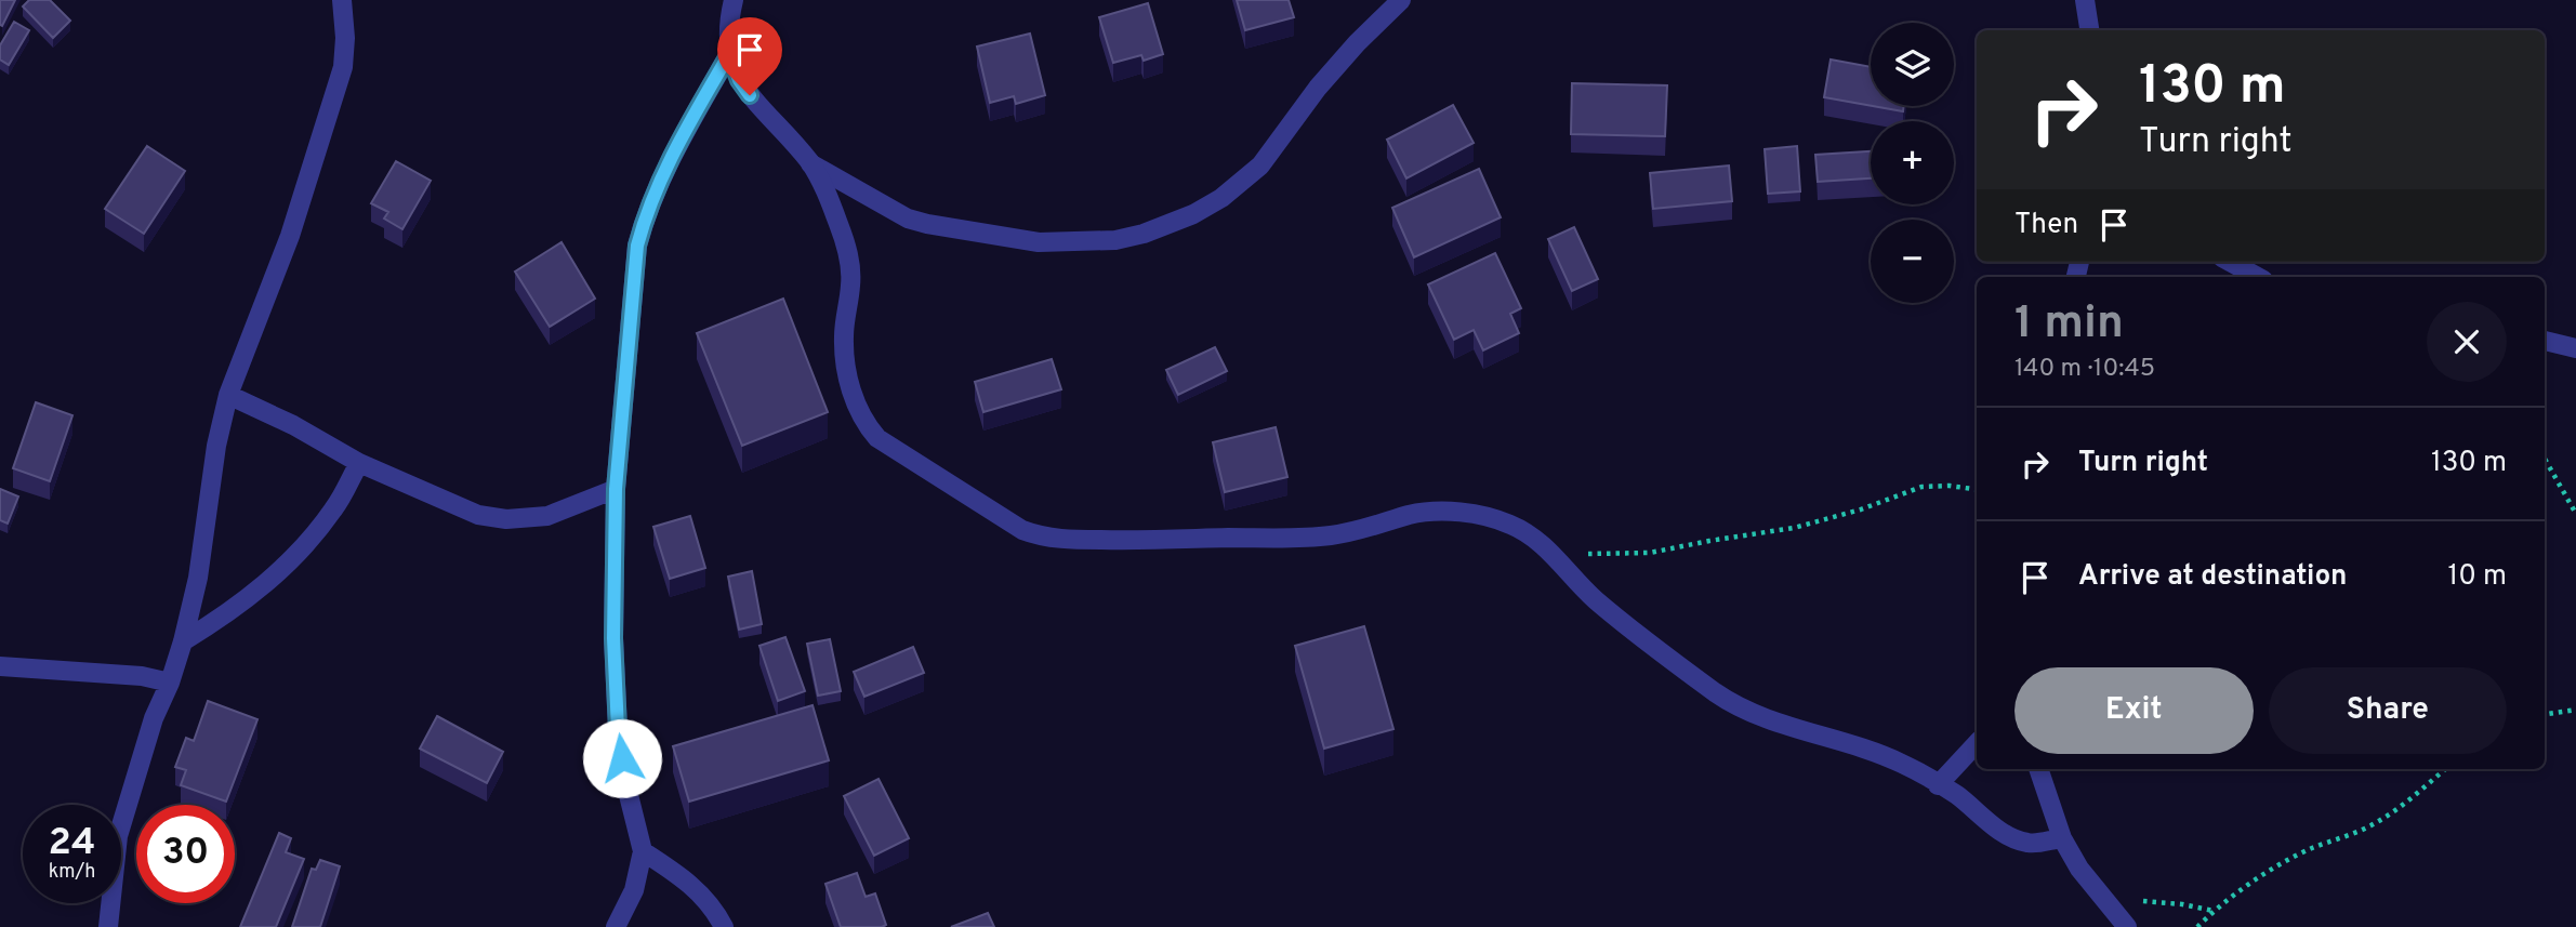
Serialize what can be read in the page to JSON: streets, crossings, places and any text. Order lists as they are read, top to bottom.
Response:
{
  "page": {
    "map_buttons": ["+", "−"],
    "turn": ["130 m", "Turn right"],
    "then": "Then",
    "heading": ["1 min", "140 m · 10:45"],
    "list": [
      {
        "name": "Turn right",
        "value": "130 m"
      },
      {
        "name": "Arrive at destination",
        "value": "10 m"
      }
    ],
    "buttons": ["Exit", "Share"],
    "speed": "24 km/h",
    "limit": "30"
  }
}
